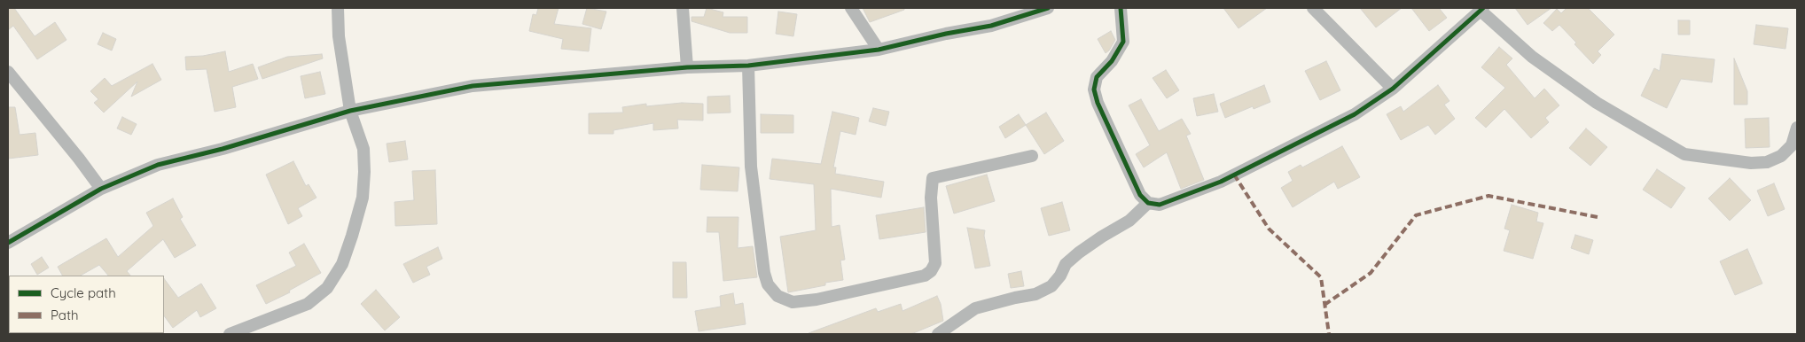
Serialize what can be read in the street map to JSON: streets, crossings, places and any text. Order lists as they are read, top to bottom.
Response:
{
  "legend": ["Cycle path", "Path"]
}
